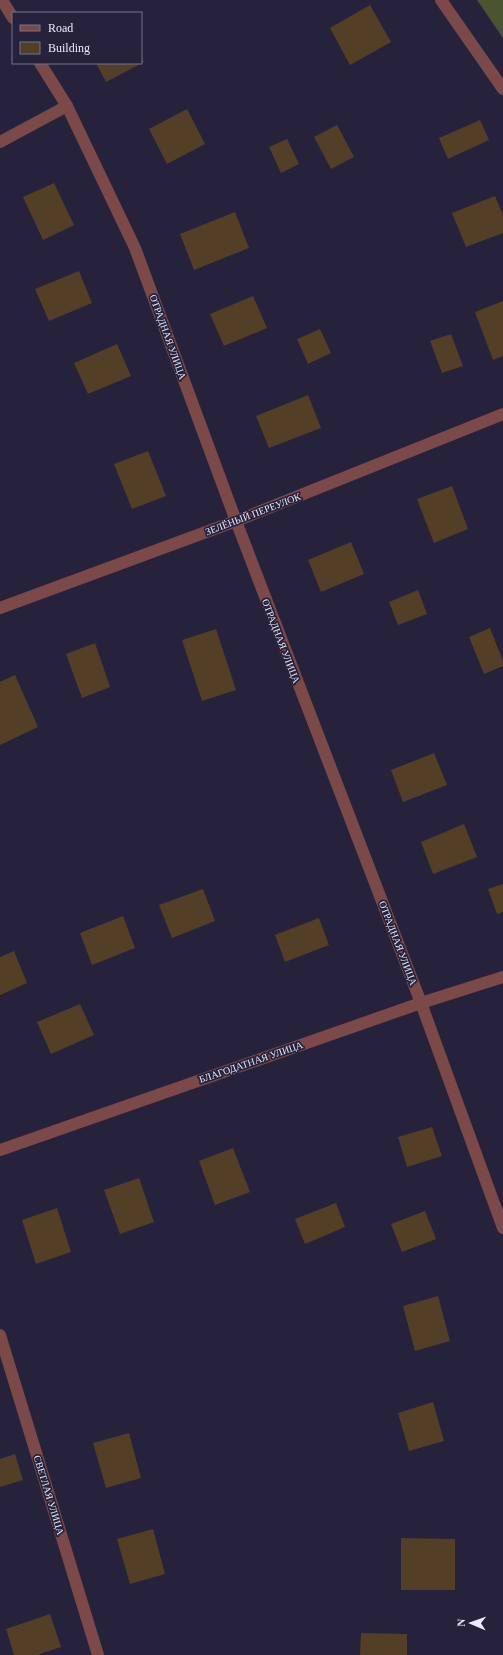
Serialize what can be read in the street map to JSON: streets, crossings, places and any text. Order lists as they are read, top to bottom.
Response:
{
  "streets": {
    "street": [
      "ОТРАДНАЯ УЛИЦА",
      "ЗЕЛЁНЫЙ ПЕРЕУЛОК",
      "БЛАГОДАТНАЯ УЛИЦА",
      "СВЕТЛАЯ УЛИЦА"
    ]
  },
  "crossings": [
    ["ОТРАДНАЯ УЛИЦА", "ЗЕЛЁНЫЙ ПЕРЕУЛОК"],
    ["ОТРАДНАЯ УЛИЦА", "БЛАГОДАТНАЯ УЛИЦА"]
  ],
  "legend": ["Road", "Building"],
  "north": "left"
}
